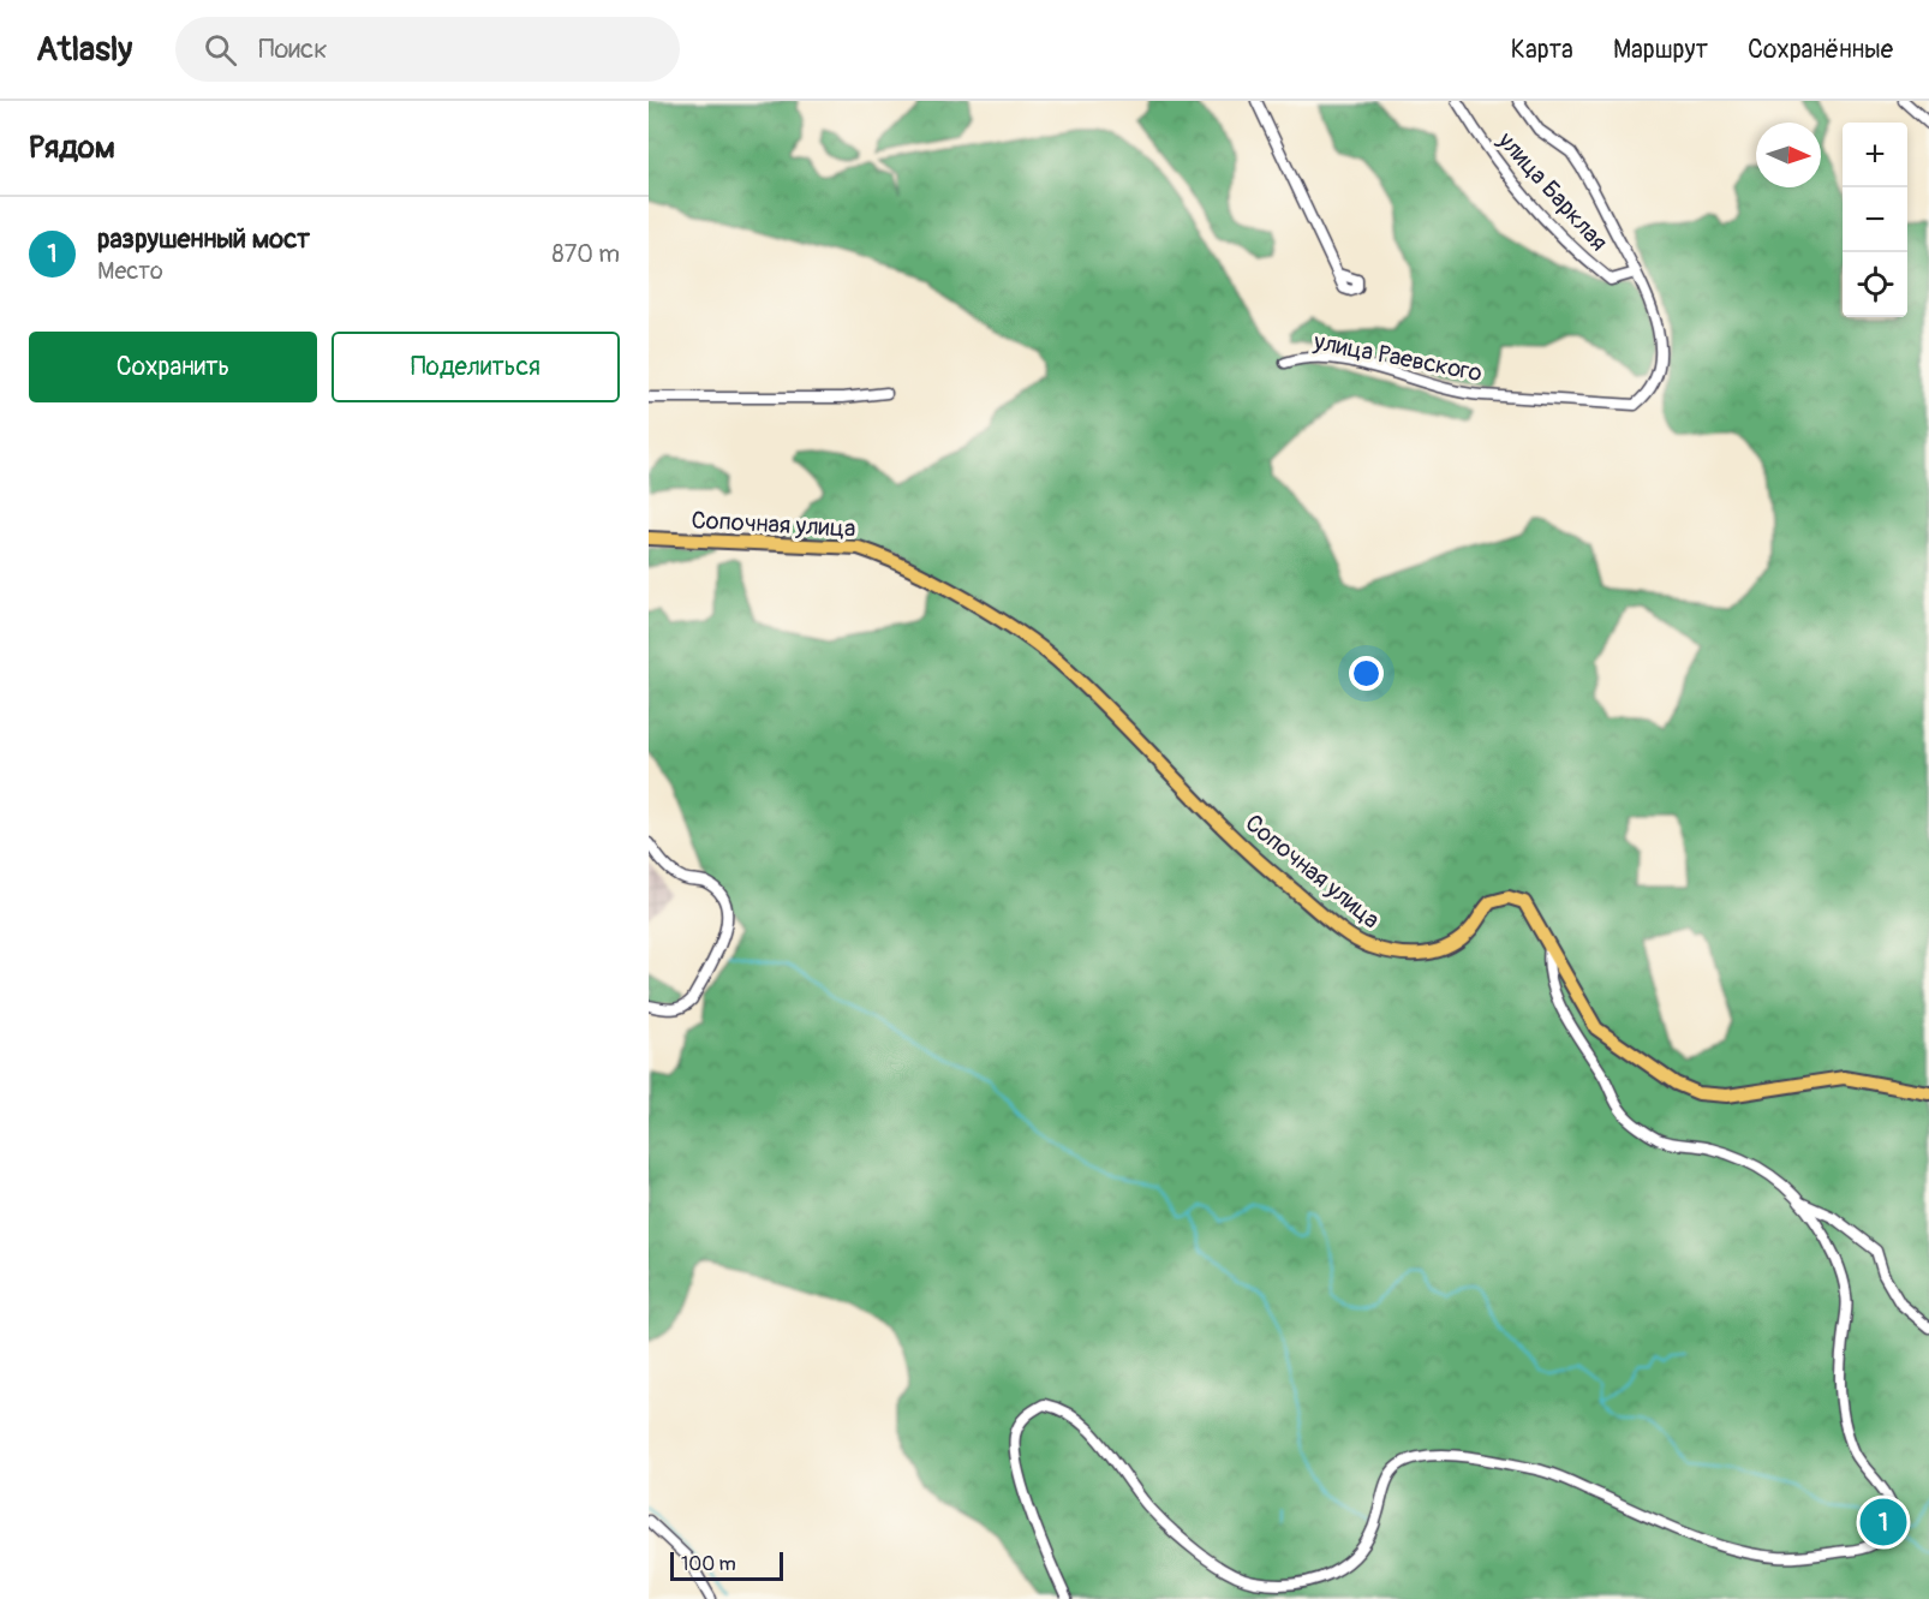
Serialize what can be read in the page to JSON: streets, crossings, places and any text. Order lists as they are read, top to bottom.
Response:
{
  "streets": {
    "main road": ["Сопочная улица"],
    "street": ["улица Барклая", "улица Раевского"]
  },
  "crossings": [
    ["улица Барклая", "улица Раевского"]
  ],
  "scale_bar": "100 m",
  "north": "right",
  "page": {
    "header": "Atlasly",
    "search": "Поиск",
    "nav": ["Карта", "Маршрут", "Сохранённые"],
    "heading": "Рядом",
    "map_buttons": ["+", "−"],
    "list": [
      {
        "mark": "1",
        "name": "разрушенный мост",
        "note": "Место",
        "value": "870 m"
      }
    ],
    "buttons": ["Сохранить", "Поделиться"],
    "pins": "1",
    "scale": "100 m"
  }
}
